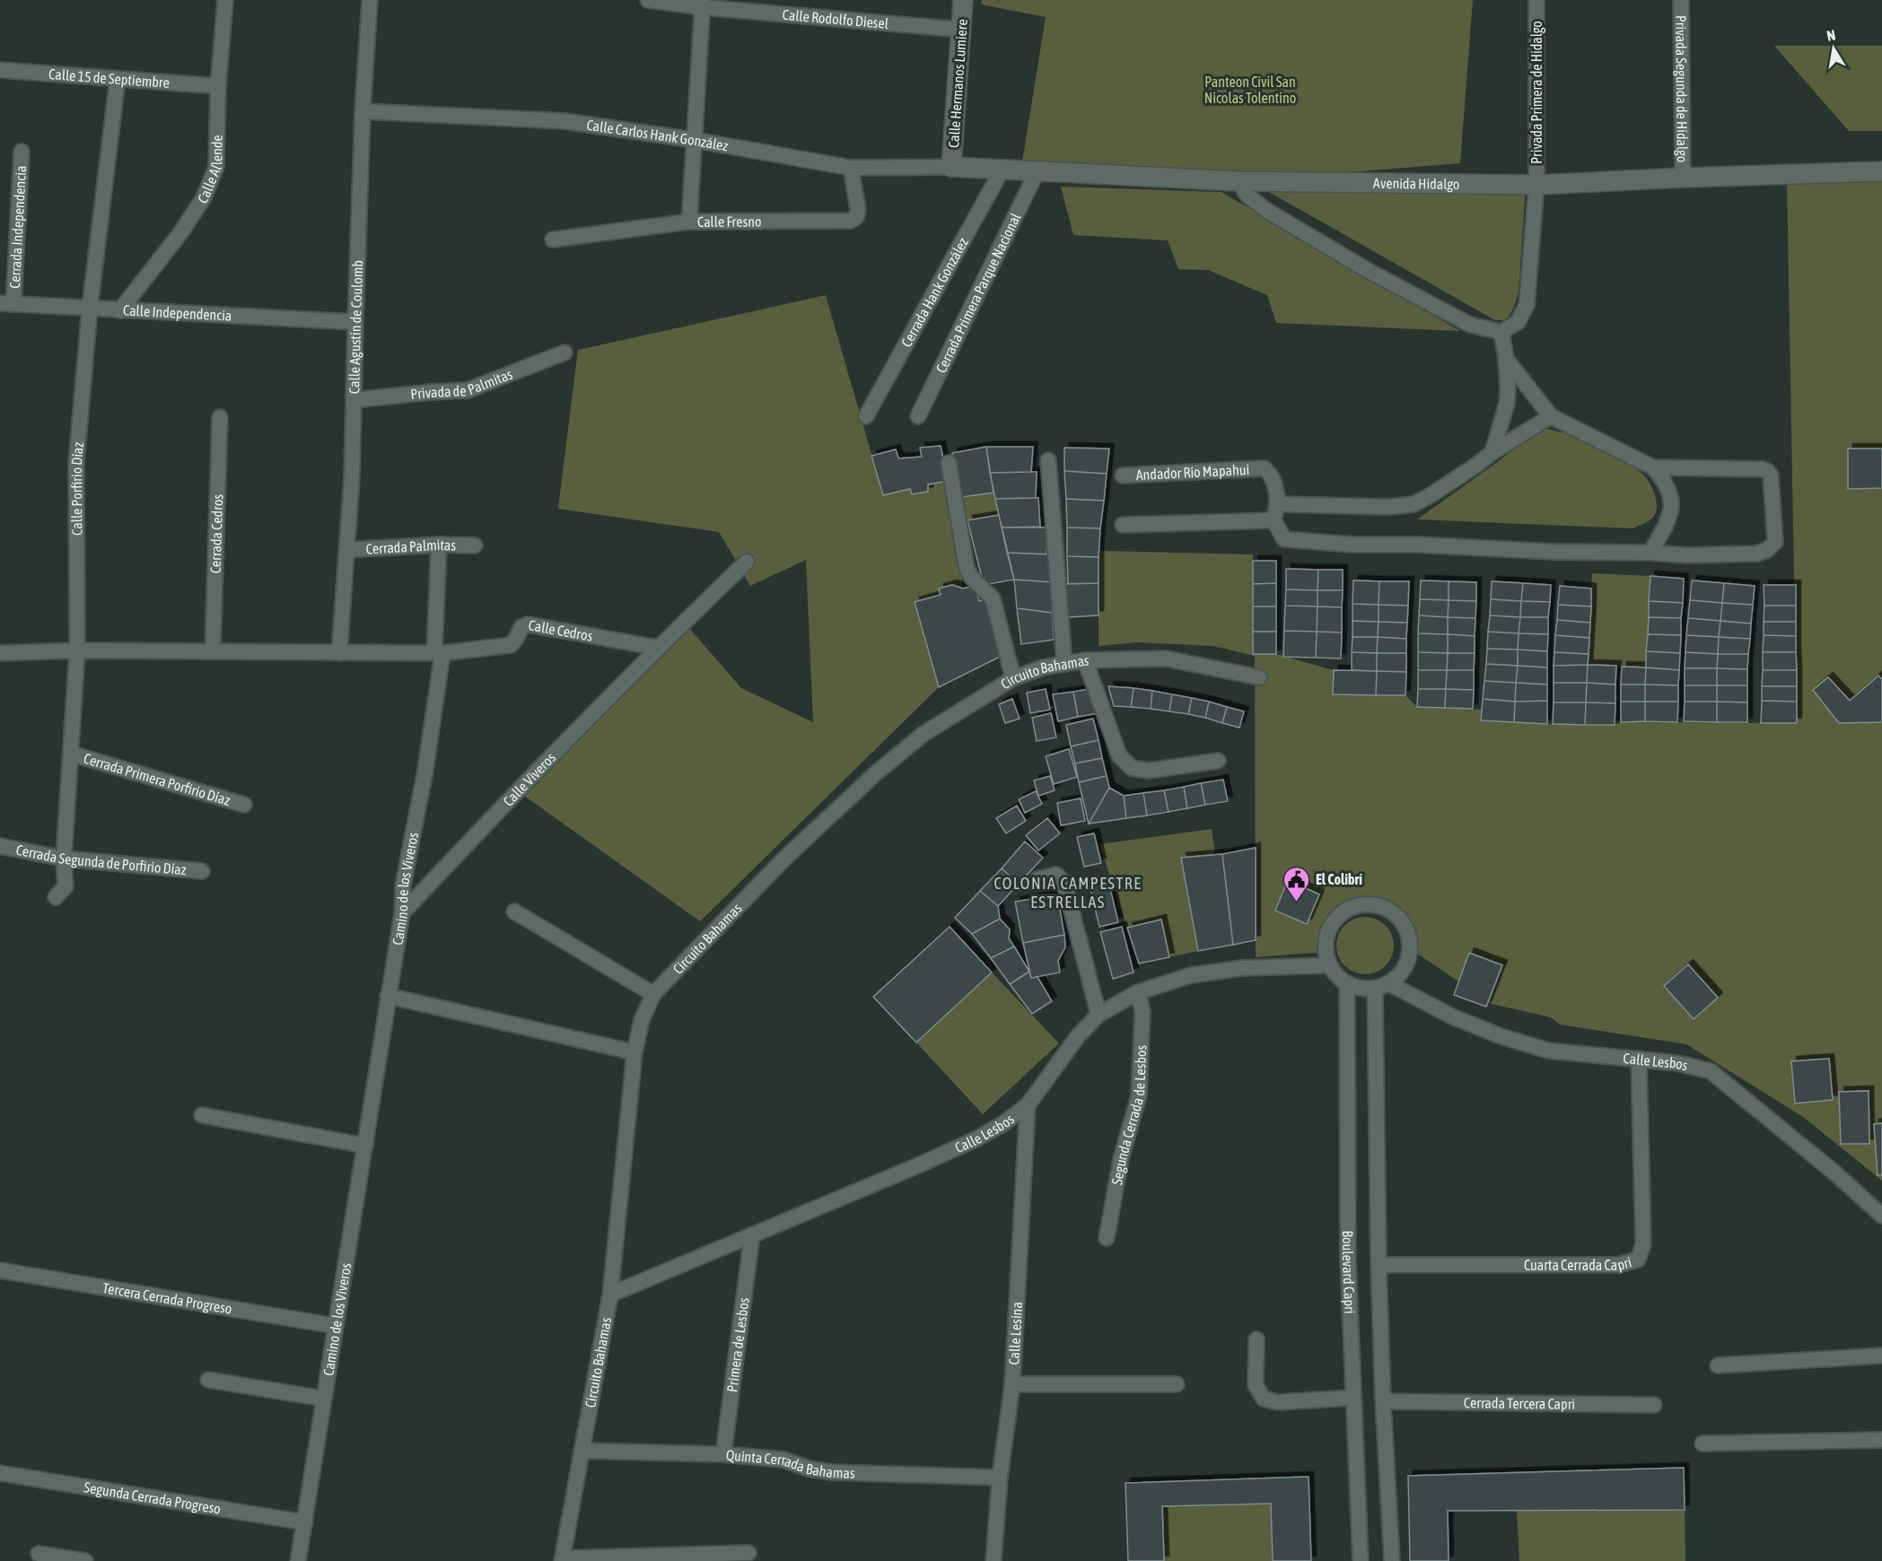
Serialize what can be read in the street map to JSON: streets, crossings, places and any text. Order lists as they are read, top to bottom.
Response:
{
  "streets": {
    "street": [
      "Calle Rodolfo Diesel",
      "Calle 15 de Septiembre",
      "Calle Hermanos Lumiere",
      "Privada Segunda de Hidalgo",
      "Privada Primera de Hidalgo",
      "Calle Carlos Hank González",
      "Calle Allende",
      "Avenida Hidalgo",
      "Calle Fresno",
      "Cerrada Independencia",
      "Cerrada Hank González",
      "Cerrada Primera Parque Nacional",
      "Calle Independencia",
      "Calle Agustín de Coulomb",
      "Privada de Palmitas",
      "Andador Río Mapahui",
      "Calle Porfirio Díaz",
      "Cerrada Cedros",
      "Cerrada Palmitas",
      "Calle Cedros",
      "Circuito Bahamas",
      "Cerrada Primera Porfirio Díaz",
      "Calle Viveros",
      "Cerrada Segunda de Porfirio Díaz",
      "Camino de los Viveros",
      "Calle Lesbos",
      "Segunda Cerrada de Lesbos",
      "Cuarta Cerrada Capri",
      "Boulevard Capri",
      "Tercera Cerrada Progreso",
      "Calle Lesina",
      "Primera de Lesbos",
      "Cerrada Tercera Capri",
      "Quinta Cerrada Bahamas",
      "Segunda Cerrada Progreso"
    ]
  },
  "crossings": [
    ["Calle Rodolfo Diesel", "Calle Hermanos Lumiere"],
    ["Calle 15 de Septiembre", "Calle Allende"],
    ["Calle 15 de Septiembre", "Calle Porfirio Díaz"],
    ["Calle Hermanos Lumiere", "Calle Carlos Hank González"],
    ["Calle Hermanos Lumiere", "Avenida Hidalgo"],
    ["Privada Segunda de Hidalgo", "Avenida Hidalgo"],
    ["Privada Primera de Hidalgo", "Avenida Hidalgo"],
    ["Calle Carlos Hank González", "Avenida Hidalgo"],
    ["Calle Carlos Hank González", "Calle Fresno"],
    ["Calle Carlos Hank González", "Calle Agustín de Coulomb"],
    ["Calle Allende", "Calle Independencia"],
    ["Avenida Hidalgo", "Cerrada Hank González"],
    ["Avenida Hidalgo", "Cerrada Primera Parque Nacional"],
    ["Cerrada Independencia", "Calle Independencia"],
    ["Calle Independencia", "Calle Agustín de Coulomb"],
    ["Calle Independencia", "Calle Porfirio Díaz"],
    ["Calle Agustín de Coulomb", "Privada de Palmitas"],
    ["Calle Agustín de Coulomb", "Cerrada Palmitas"],
    ["Calle Porfirio Díaz", "Cerrada Primera Porfirio Díaz"],
    ["Calle Porfirio Díaz", "Cerrada Segunda de Porfirio Díaz"],
    ["Calle Cedros", "Calle Viveros"],
    ["Calle Cedros", "Camino de los Viveros"],
    ["Circuito Bahamas", "Calle Lesbos"],
    ["Circuito Bahamas", "Quinta Cerrada Bahamas"],
    ["Calle Viveros", "Camino de los Viveros"],
    ["Camino de los Viveros", "Tercera Cerrada Progreso"],
    ["Camino de los Viveros", "Segunda Cerrada Progreso"],
    ["Calle Lesbos", "Segunda Cerrada de Lesbos"],
    ["Calle Lesbos", "Cuarta Cerrada Capri"],
    ["Calle Lesbos", "Boulevard Capri"],
    ["Calle Lesbos", "Calle Lesina"],
    ["Calle Lesbos", "Primera de Lesbos"],
    ["Cuarta Cerrada Capri", "Boulevard Capri"],
    ["Boulevard Capri", "Cerrada Tercera Capri"],
    ["Calle Lesina", "Quinta Cerrada Bahamas"],
    ["Primera de Lesbos", "Quinta Cerrada Bahamas"]
  ],
  "districts": ["COLONIA CAMPESTRE ESTRELLAS"],
  "parks": ["Panteon Civil San Nicolas Tolentino"],
  "places": {
    "public building": ["El Colibrí"]
  },
  "north": "top"
}
